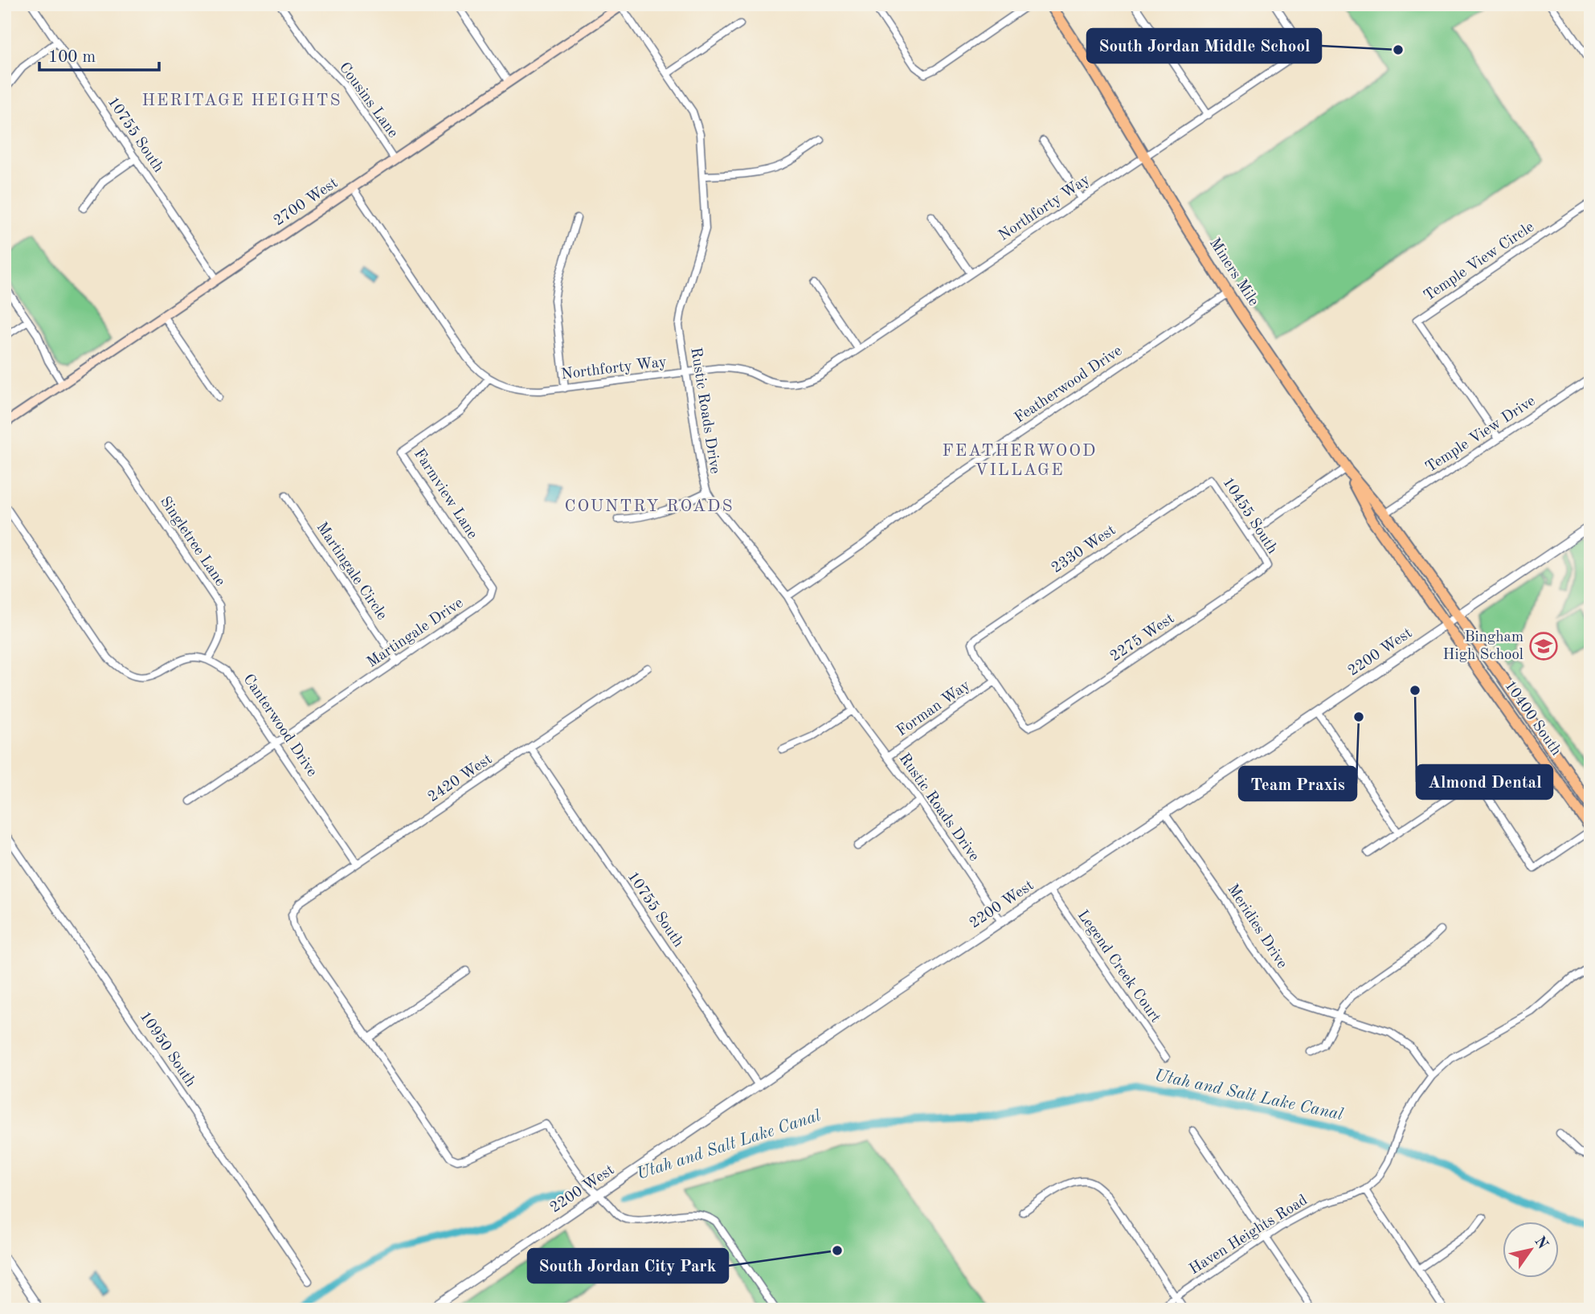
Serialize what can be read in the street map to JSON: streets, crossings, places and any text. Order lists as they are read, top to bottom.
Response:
{
  "streets": {
    "main road": ["2700 West", "Miners Mile", "10400 South"],
    "street": [
      "Cousins Lane",
      "10755 South",
      "Northforty Way",
      "Temple View Circle",
      "Featherwood Drive",
      "Rustic Roads Drive",
      "Temple View Drive",
      "Farmview Lane",
      "10455 South",
      "Singletree Lane",
      "2330 West",
      "Martingale Circle",
      "Martingale Drive",
      "2275 West",
      "2200 West",
      "Forman Way",
      "Canterwood Drive",
      "2420 West",
      "Meridies Drive",
      "Legend Creek Court",
      "10950 South",
      "Haven Heights Road"
    ]
  },
  "crossings": [
    ["Cousins Lane", "2700 West"],
    ["10755 South", "2700 West"],
    ["10755 South", "2200 West"],
    ["10755 South", "2420 West"],
    ["2700 West", "Northforty Way"],
    ["2700 West", "Rustic Roads Drive"],
    ["Northforty Way", "Miners Mile"],
    ["Northforty Way", "Rustic Roads Drive"],
    ["Northforty Way", "Farmview Lane"],
    ["Temple View Circle", "Temple View Drive"],
    ["Miners Mile", "Featherwood Drive"],
    ["Miners Mile", "Temple View Drive"],
    ["Miners Mile", "10400 South"],
    ["Featherwood Drive", "Rustic Roads Drive"],
    ["Rustic Roads Drive", "2200 West"],
    ["Rustic Roads Drive", "Forman Way"],
    ["Farmview Lane", "Martingale Drive"],
    ["10455 South", "2330 West"],
    ["10455 South", "2275 West"],
    ["Singletree Lane", "Canterwood Drive"],
    ["2330 West", "2275 West"],
    ["2330 West", "Forman Way"],
    ["Martingale Circle", "Martingale Drive"],
    ["Martingale Drive", "Canterwood Drive"],
    ["2275 West", "Forman Way"],
    ["2200 West", "10400 South"],
    ["2200 West", "Meridies Drive"],
    ["2200 West", "Legend Creek Court"],
    ["Canterwood Drive", "2420 West"],
    ["Meridies Drive", "Haven Heights Road"]
  ],
  "districts": ["HERITAGE HEIGHTS", "FEATHERWOOD VILLAGE", "COUNTRY ROADS"],
  "water": ["Utah and Salt Lake Canal"],
  "places": {
    "other": [
      "South Jordan Middle School",
      "Almond Dental",
      "Team Praxis",
      "South Jordan City Park"
    ],
    "school or university": ["Bingham High School"]
  },
  "scale_bar": "100 m",
  "north": "top right"
}
